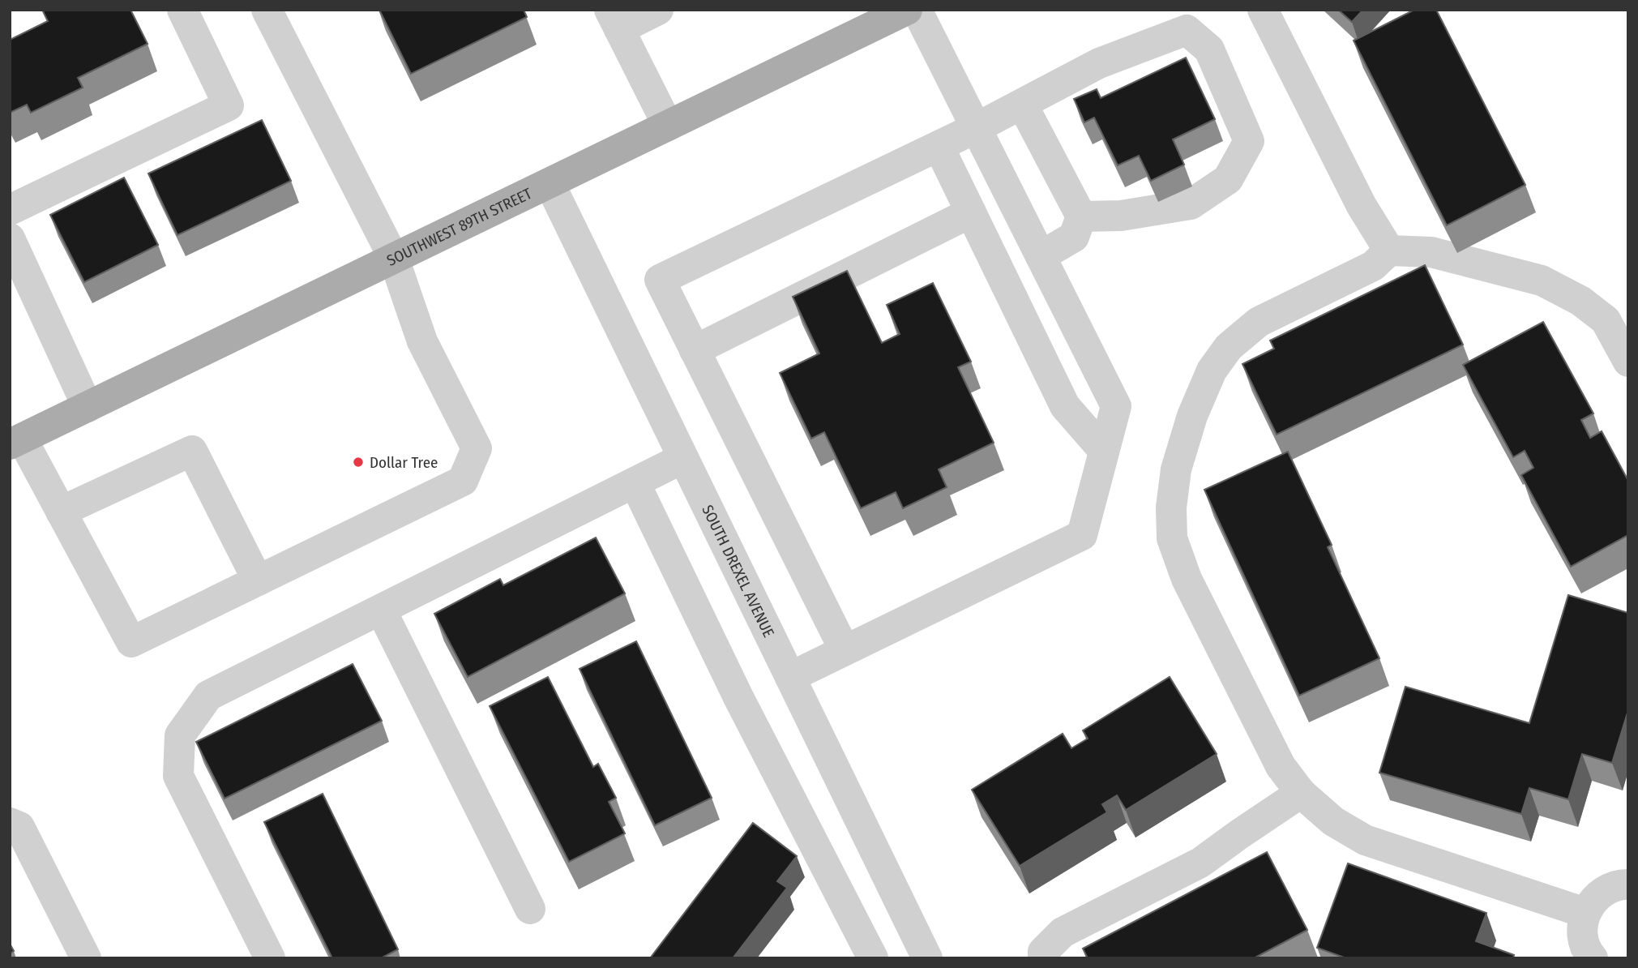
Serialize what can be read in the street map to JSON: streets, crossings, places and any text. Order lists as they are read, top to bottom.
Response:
{
  "streets": {
    "main road": ["SOUTHWEST 89TH STREET"],
    "street": ["SOUTH DREXEL AVENUE"]
  },
  "crossings": [
    ["SOUTHWEST 89TH STREET", "SOUTH DREXEL AVENUE"]
  ],
  "places": ["Dollar Tree"]
}
